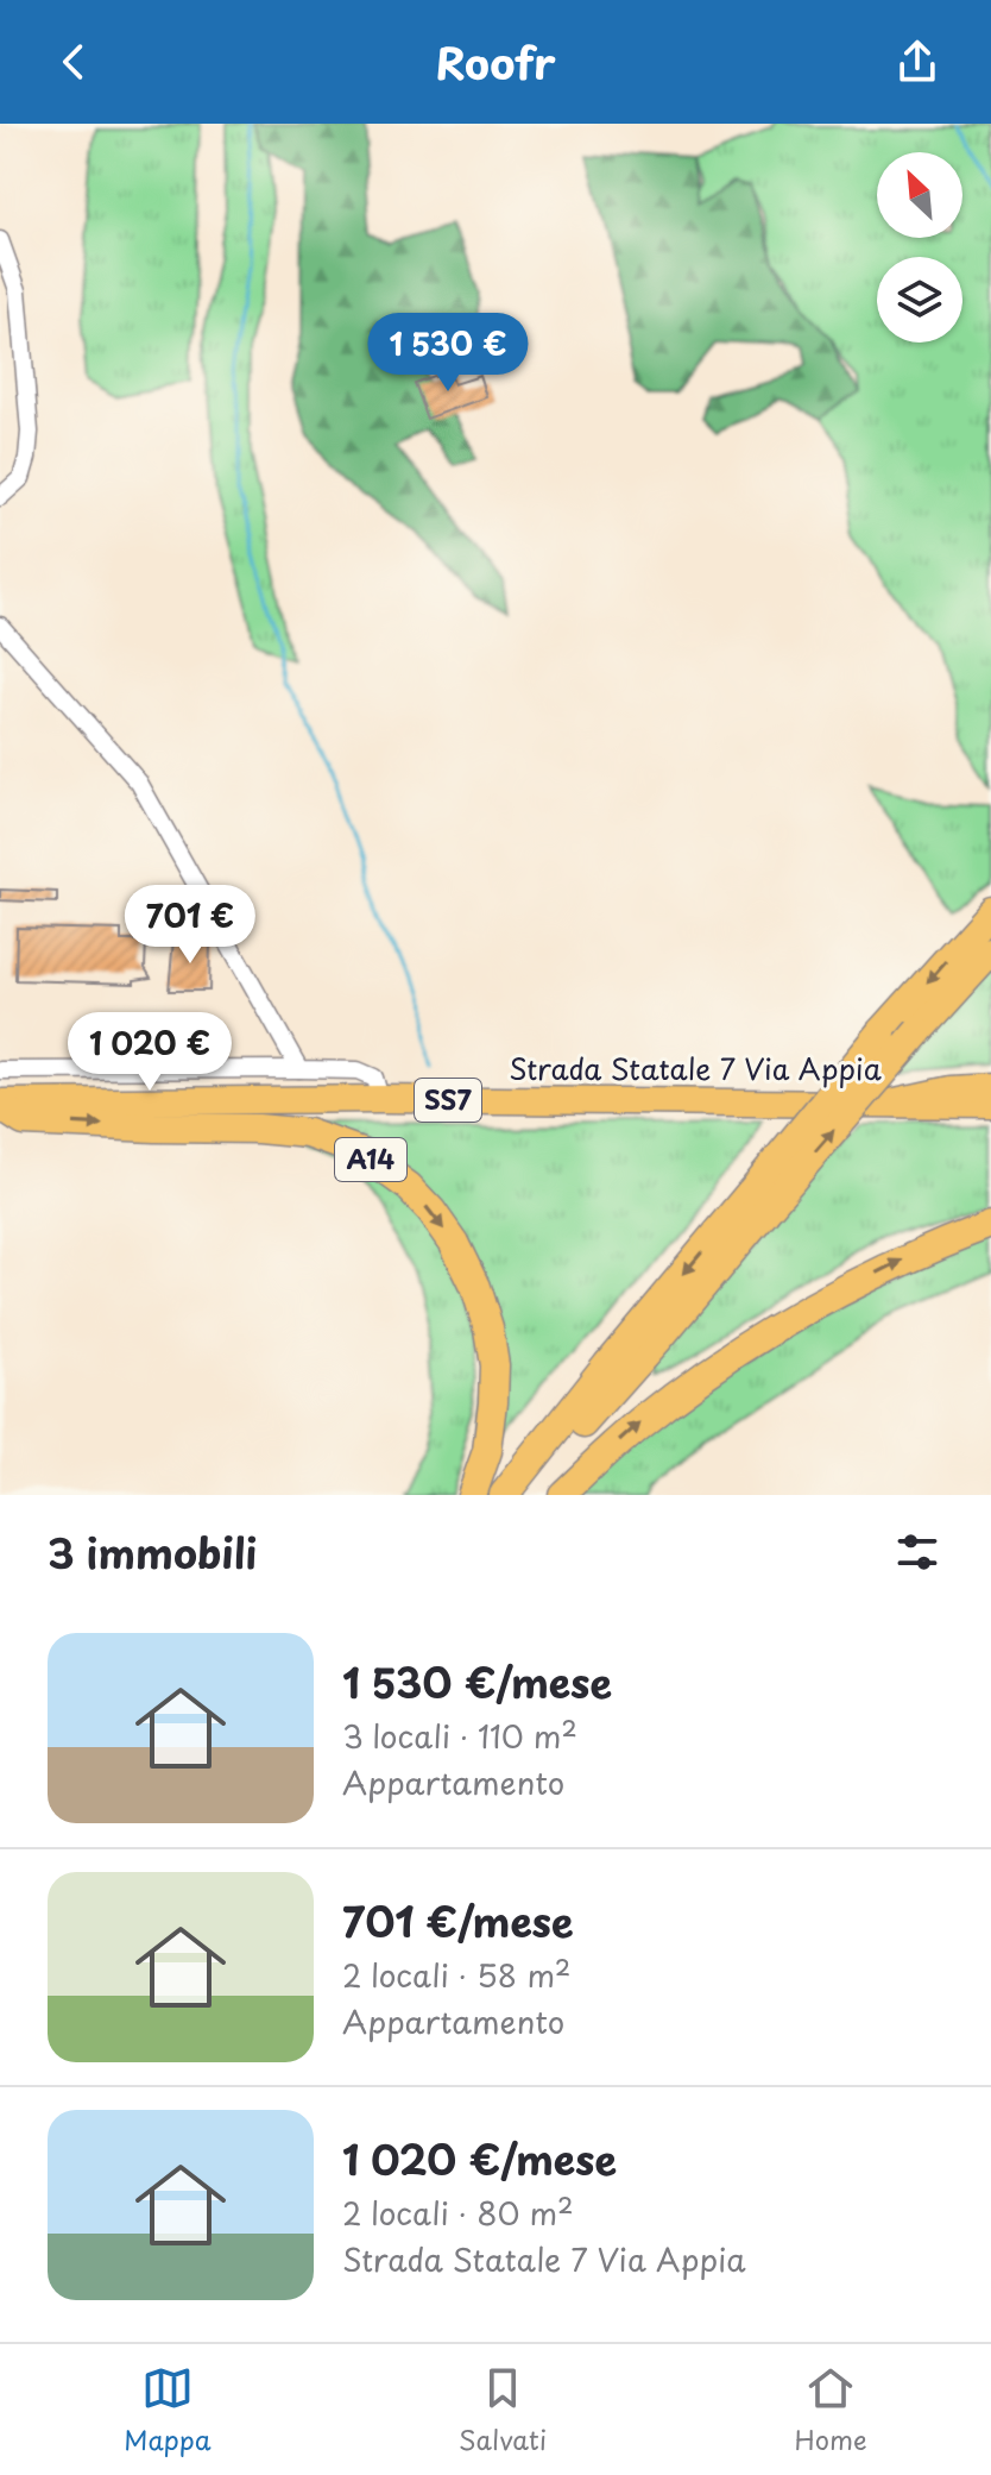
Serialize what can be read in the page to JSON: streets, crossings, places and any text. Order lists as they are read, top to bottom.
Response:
{
  "streets": {
    "highway": ["Strada Statale 7 Via Appia", "SS7", "A14"]
  },
  "crossings": [
    ["Strada Statale 7 Via Appia", "A14"]
  ],
  "north": "top left",
  "page": {
    "header": "Roofr",
    "price": ["1 530 €", "701 €", "1 020 €"],
    "heading": "3 immobili",
    "list": [
      {
        "name": "1 530 €/mese",
        "note": "3 locali · 110 m² · Appartamento"
      },
      {
        "name": "701 €/mese",
        "note": "2 locali · 58 m² · Appartamento"
      },
      {
        "name": "1 020 €/mese",
        "note": "2 locali · 80 m² · Strada Statale 7 Via Appia"
      }
    ],
    "tabs": ["Mappa", "Salvati", "Home"]
  }
}
